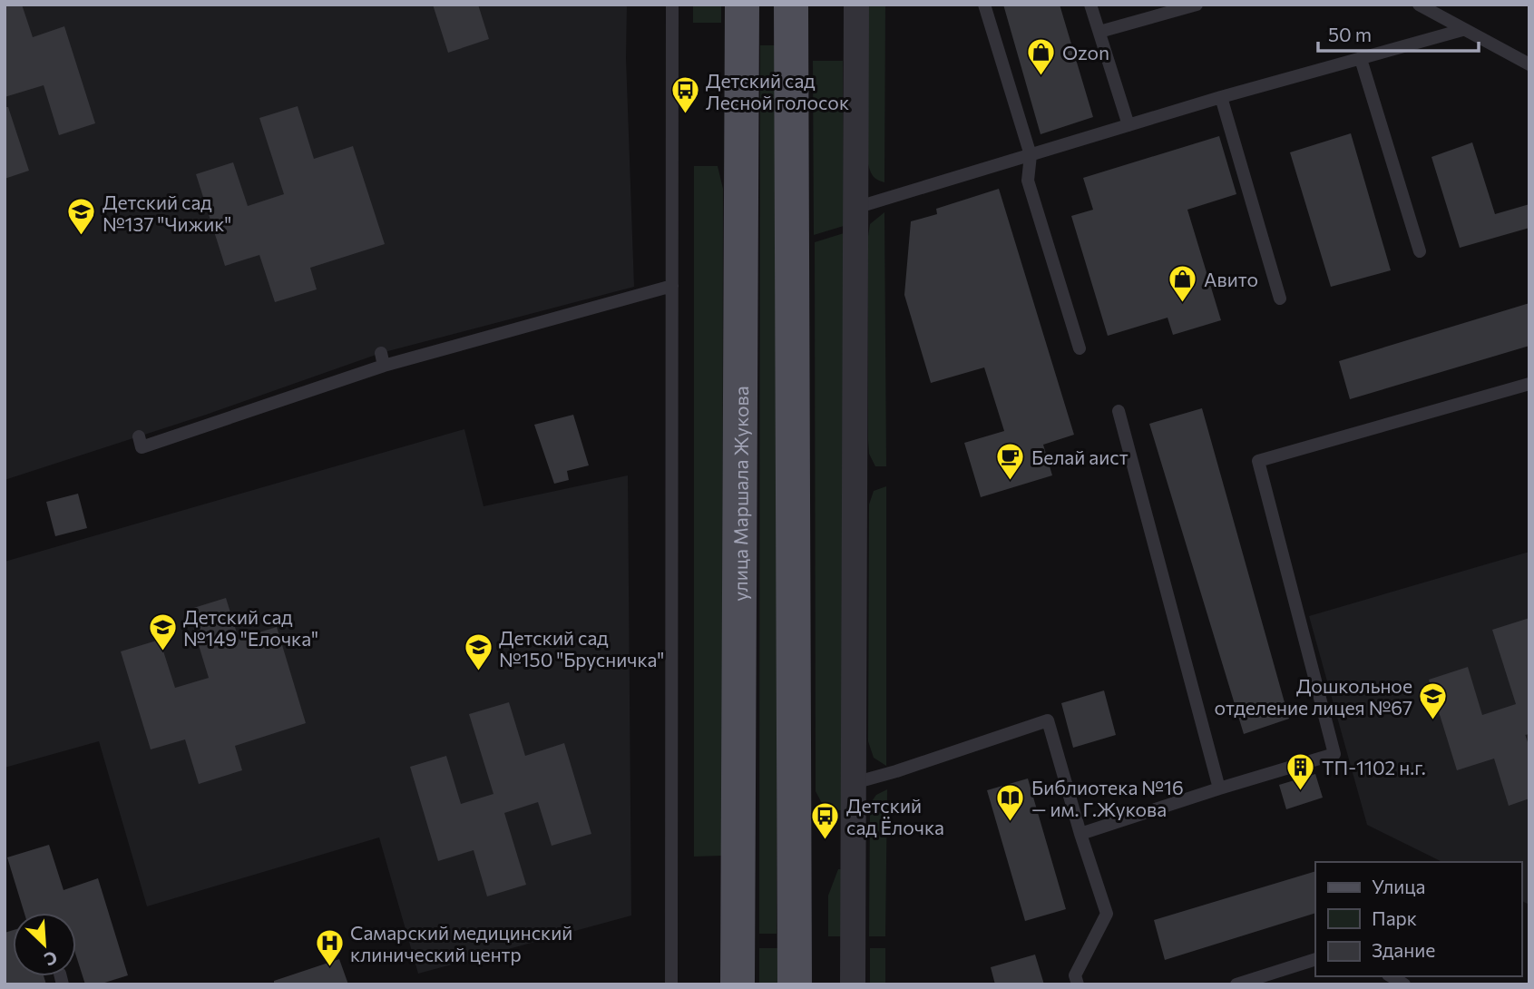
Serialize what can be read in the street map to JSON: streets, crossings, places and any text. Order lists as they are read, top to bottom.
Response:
{
  "streets": {
    "main road": ["улица Маршала Жукова"]
  },
  "places": {
    "shop": ["Ozon", "Авито"],
    "bus stop": ["Детский сад Лесной голосок", "Детский сад Ёлочка"],
    "school or university": [
      "Детский сад №137 \"Чижик\"",
      "Детский сад №149 \"Елочка\"",
      "Детский сад №150 \"Брусничка\"",
      "Дошкольное отделение лицея №67"
    ],
    "cafe": ["Белай аист"],
    "building": ["ТП-1102 н.г."],
    "library": ["Библиотека №16 — им. Г.Жукова"],
    "hospital": ["Самарский медицинский клинический центр"]
  },
  "legend": ["Улица", "Парк", "Здание"],
  "scale_bar": "50 m",
  "north": "bottom right"
}
